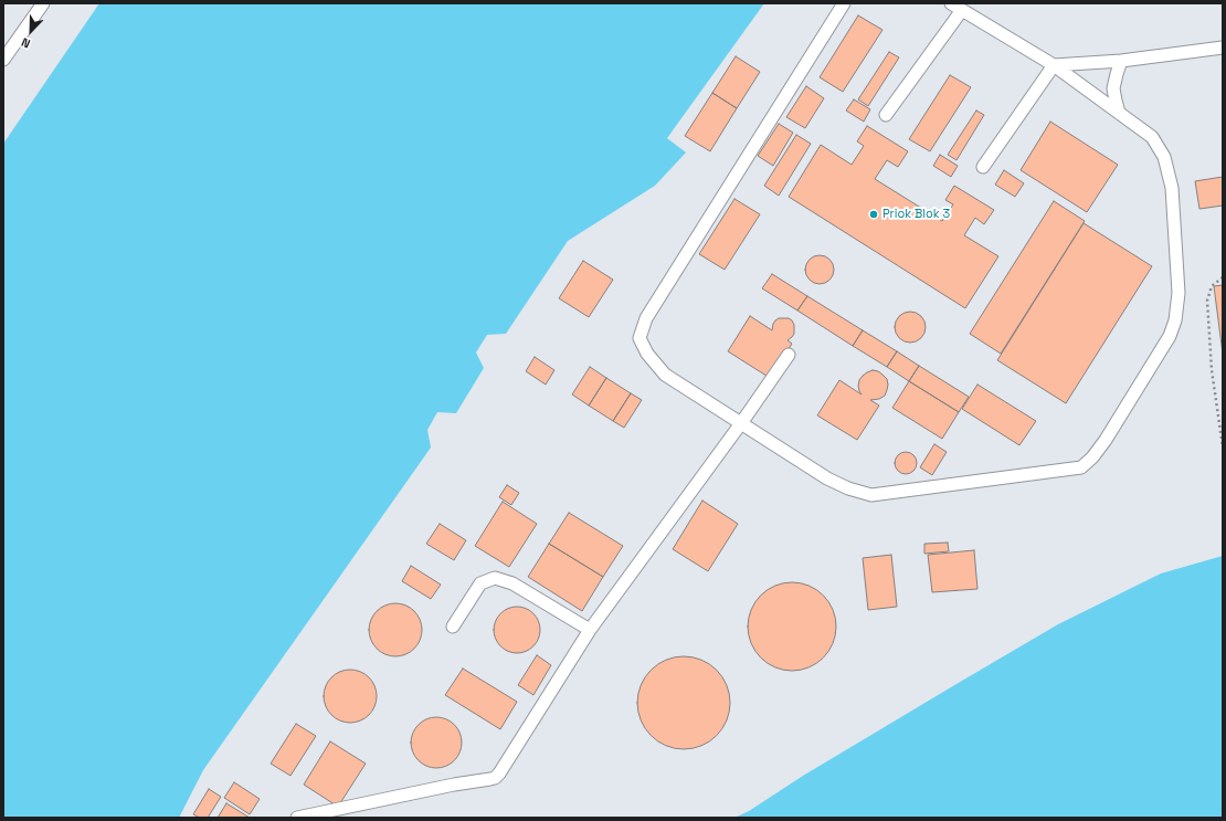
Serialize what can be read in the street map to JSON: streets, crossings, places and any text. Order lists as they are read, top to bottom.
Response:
{
  "places": ["Priok Blok 3"],
  "north": "bottom left"
}
